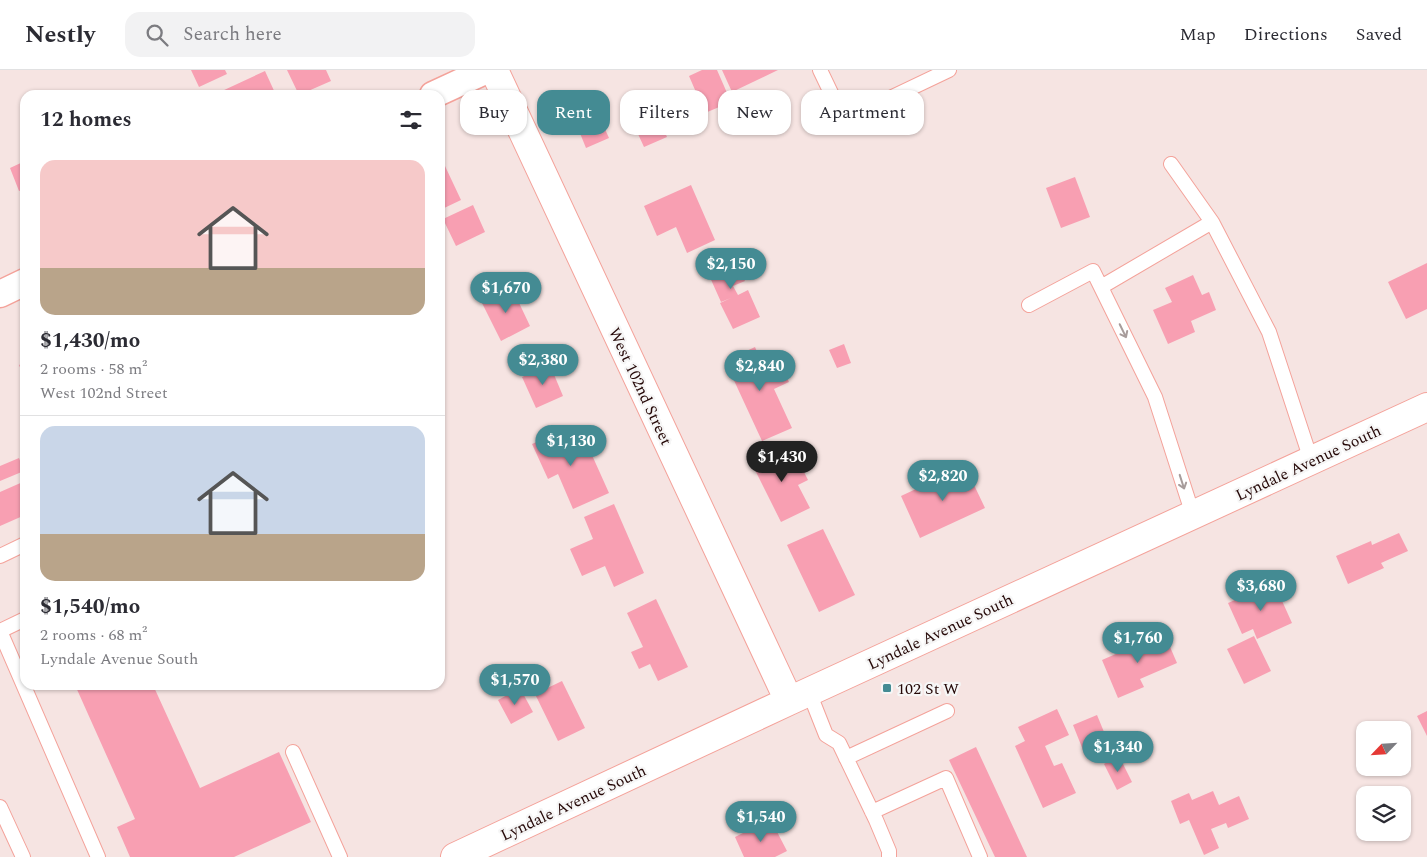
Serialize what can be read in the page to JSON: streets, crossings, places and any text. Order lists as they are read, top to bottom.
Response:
{
  "streets": {
    "street": ["West 102nd Street", "Lyndale Avenue South"]
  },
  "crossings": [
    ["West 102nd Street", "Lyndale Avenue South"]
  ],
  "places": {
    "transit": ["102 St W"]
  },
  "north": "bottom left",
  "page": {
    "header": "Nestly",
    "search": "Search here",
    "nav": ["Map", "Directions", "Saved"],
    "chip": [
      "Buy",
      "Rent",
      "Filters",
      "New",
      "Apartment"
    ],
    "heading": "12 homes",
    "list": [
      {
        "name": "$1,430/mo",
        "note": "2 rooms · 58 m² · West 102nd Street"
      },
      {
        "name": "$1,540/mo",
        "note": "2 rooms · 68 m² · Lyndale Avenue South"
      }
    ],
    "price": [
      "$2,150",
      "$1,670",
      "$2,380",
      "$2,840",
      "$1,130",
      "$1,430",
      "$2,820",
      "$3,680",
      "$1,760",
      "$1,570",
      "$1,340",
      "$1,540"
    ]
  }
}
